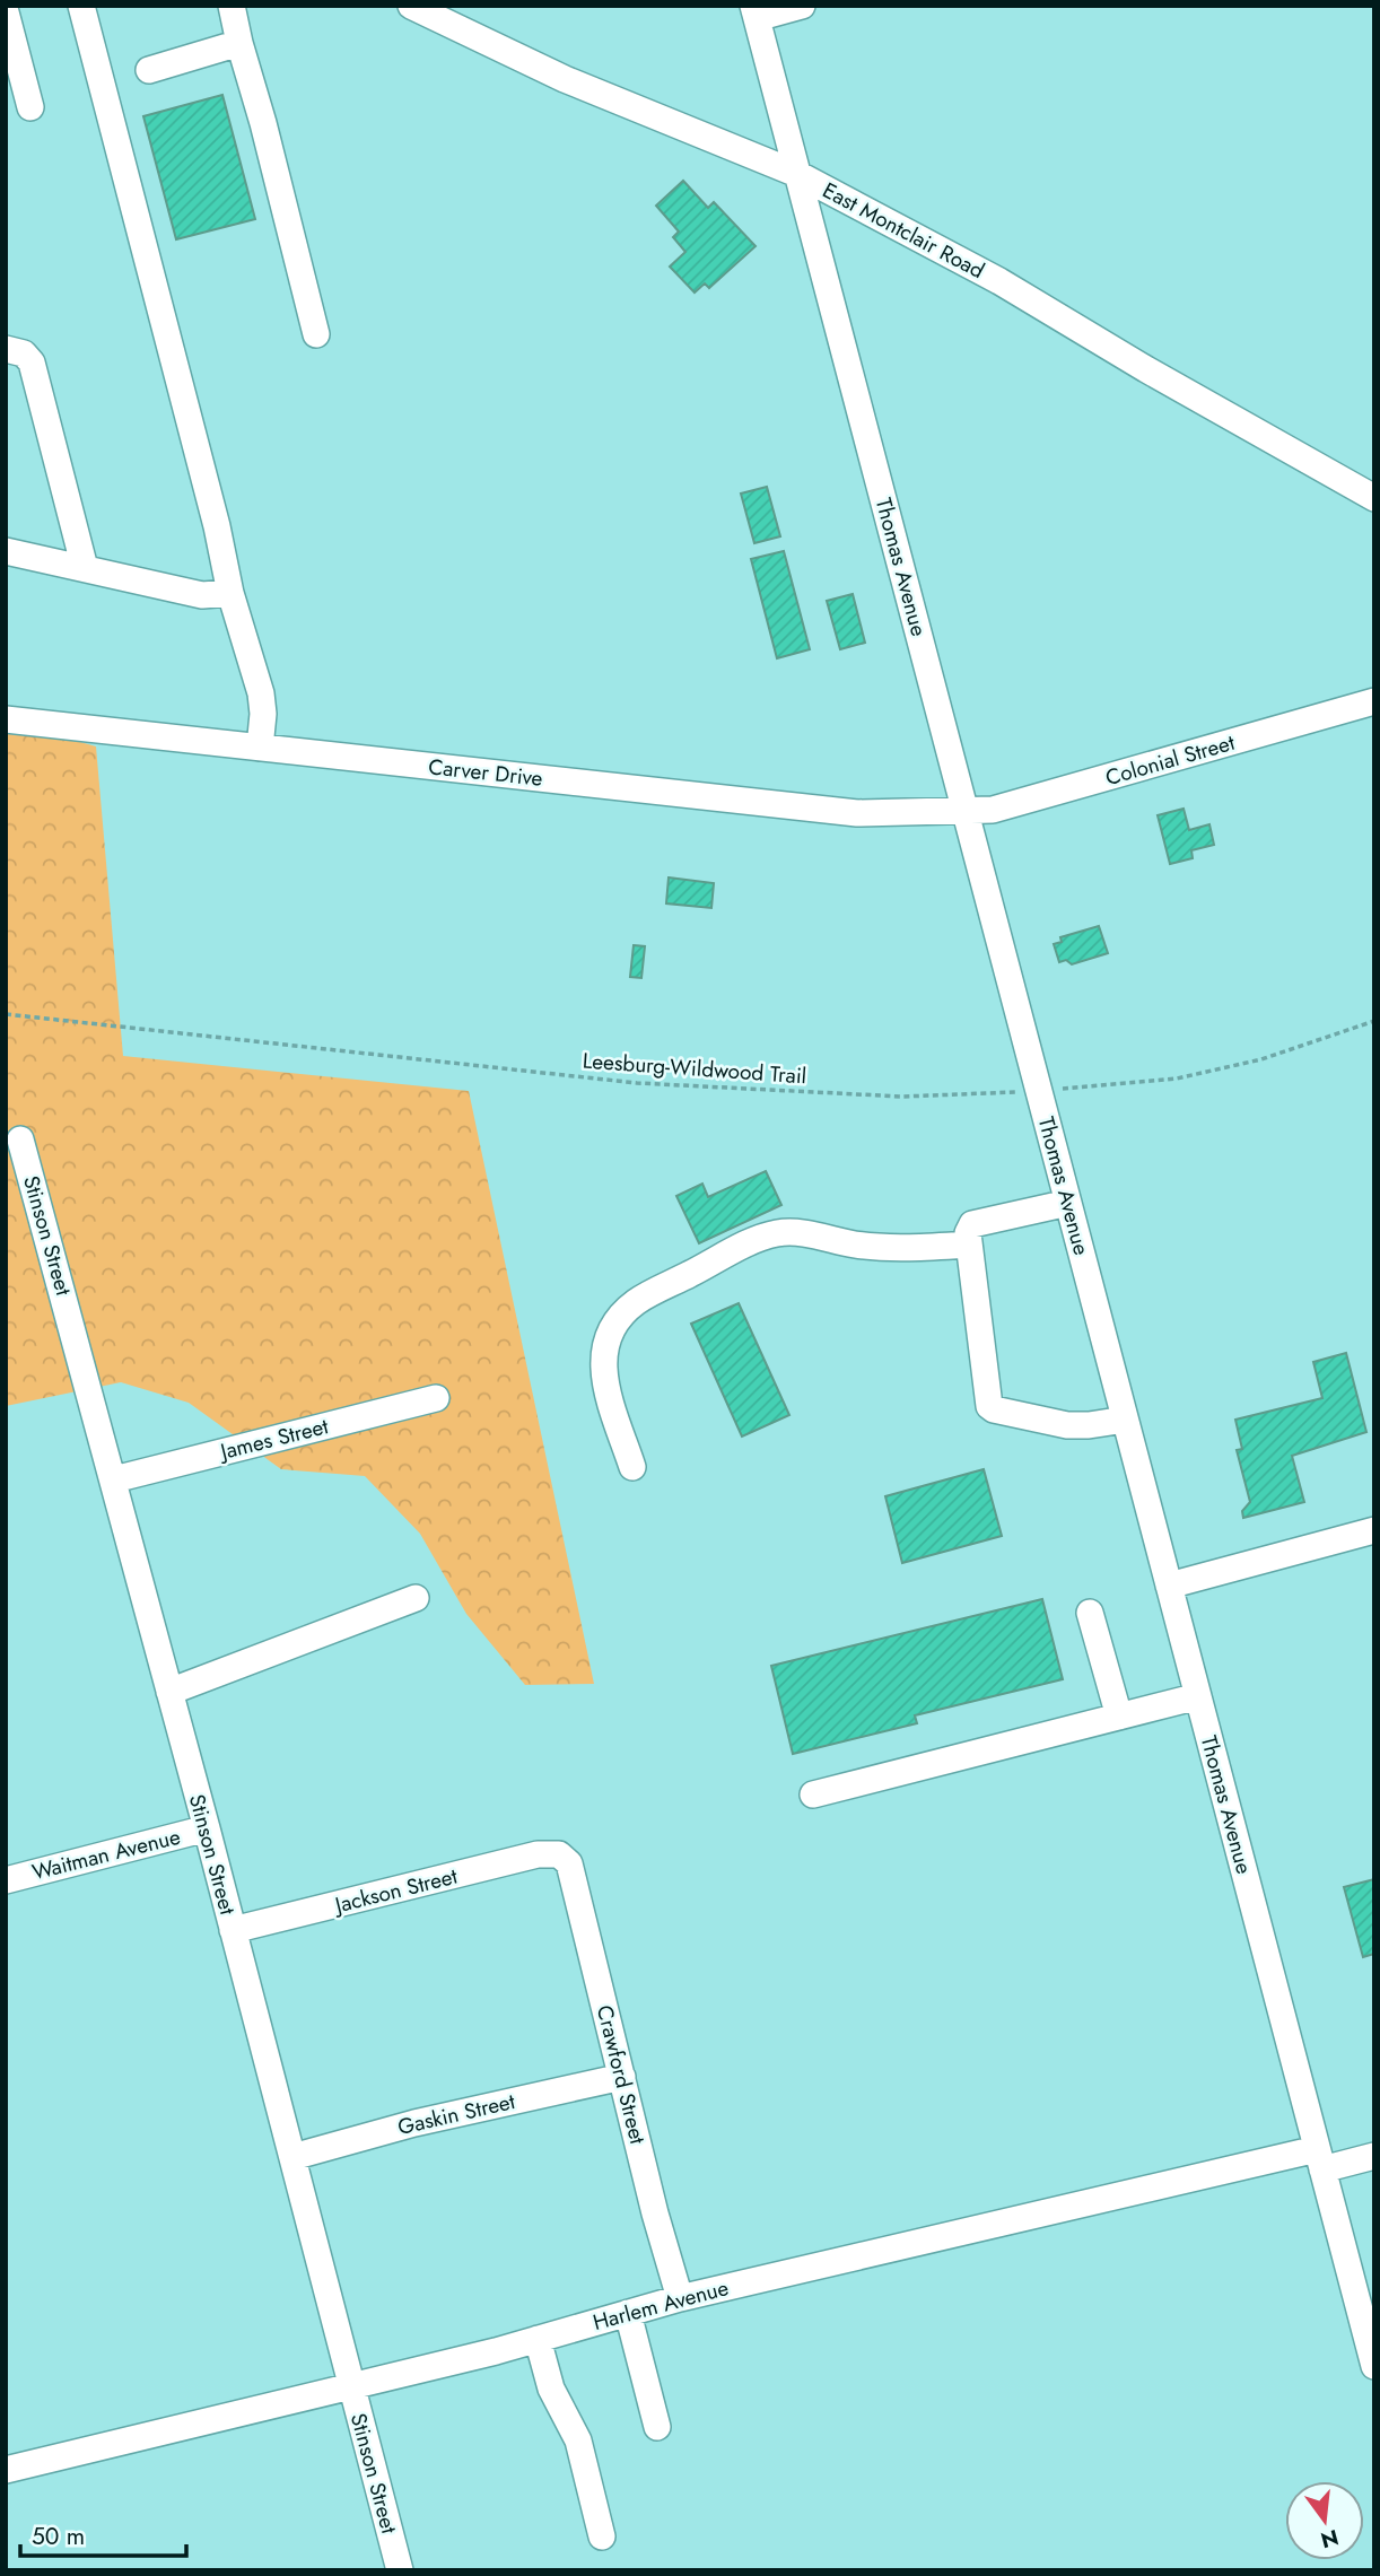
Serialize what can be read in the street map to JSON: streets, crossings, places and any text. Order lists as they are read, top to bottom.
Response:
{
  "streets": {
    "street": [
      "East Montclair Road",
      "Thomas Avenue",
      "Colonial Street",
      "Carver Drive",
      "Stinson Street",
      "James Street",
      "Waitman Avenue",
      "Jackson Street",
      "Crawford Street",
      "Gaskin Street",
      "Harlem Avenue"
    ],
    "path": ["Leesburg-Wildwood Trail"]
  },
  "crossings": [
    ["East Montclair Road", "Thomas Avenue"],
    ["Thomas Avenue", "Colonial Street"],
    ["Thomas Avenue", "Carver Drive"],
    ["Thomas Avenue", "Leesburg-Wildwood Trail"],
    ["Thomas Avenue", "Harlem Avenue"],
    ["Colonial Street", "Carver Drive"],
    ["Stinson Street", "James Street"],
    ["Stinson Street", "Waitman Avenue"],
    ["Stinson Street", "Jackson Street"],
    ["Stinson Street", "Gaskin Street"],
    ["Stinson Street", "Harlem Avenue"],
    ["Jackson Street", "Crawford Street"],
    ["Crawford Street", "Gaskin Street"],
    ["Crawford Street", "Harlem Avenue"]
  ],
  "scale_bar": "50 m",
  "north": "bottom"
}
